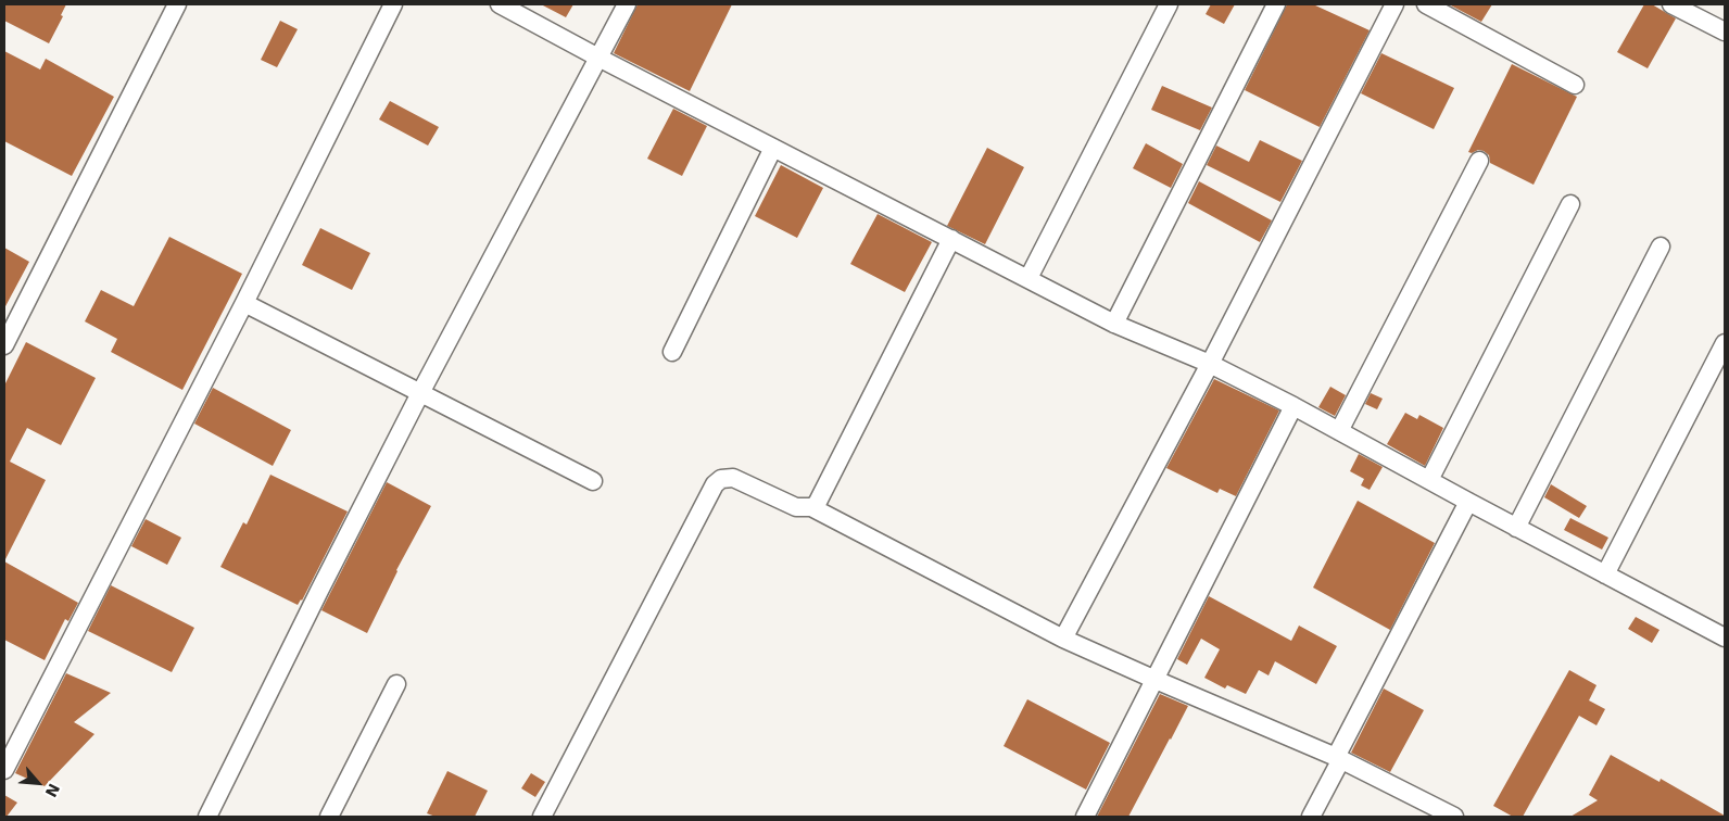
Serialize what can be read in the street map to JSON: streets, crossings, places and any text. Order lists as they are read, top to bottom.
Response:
{
  "north": "bottom right"
}
